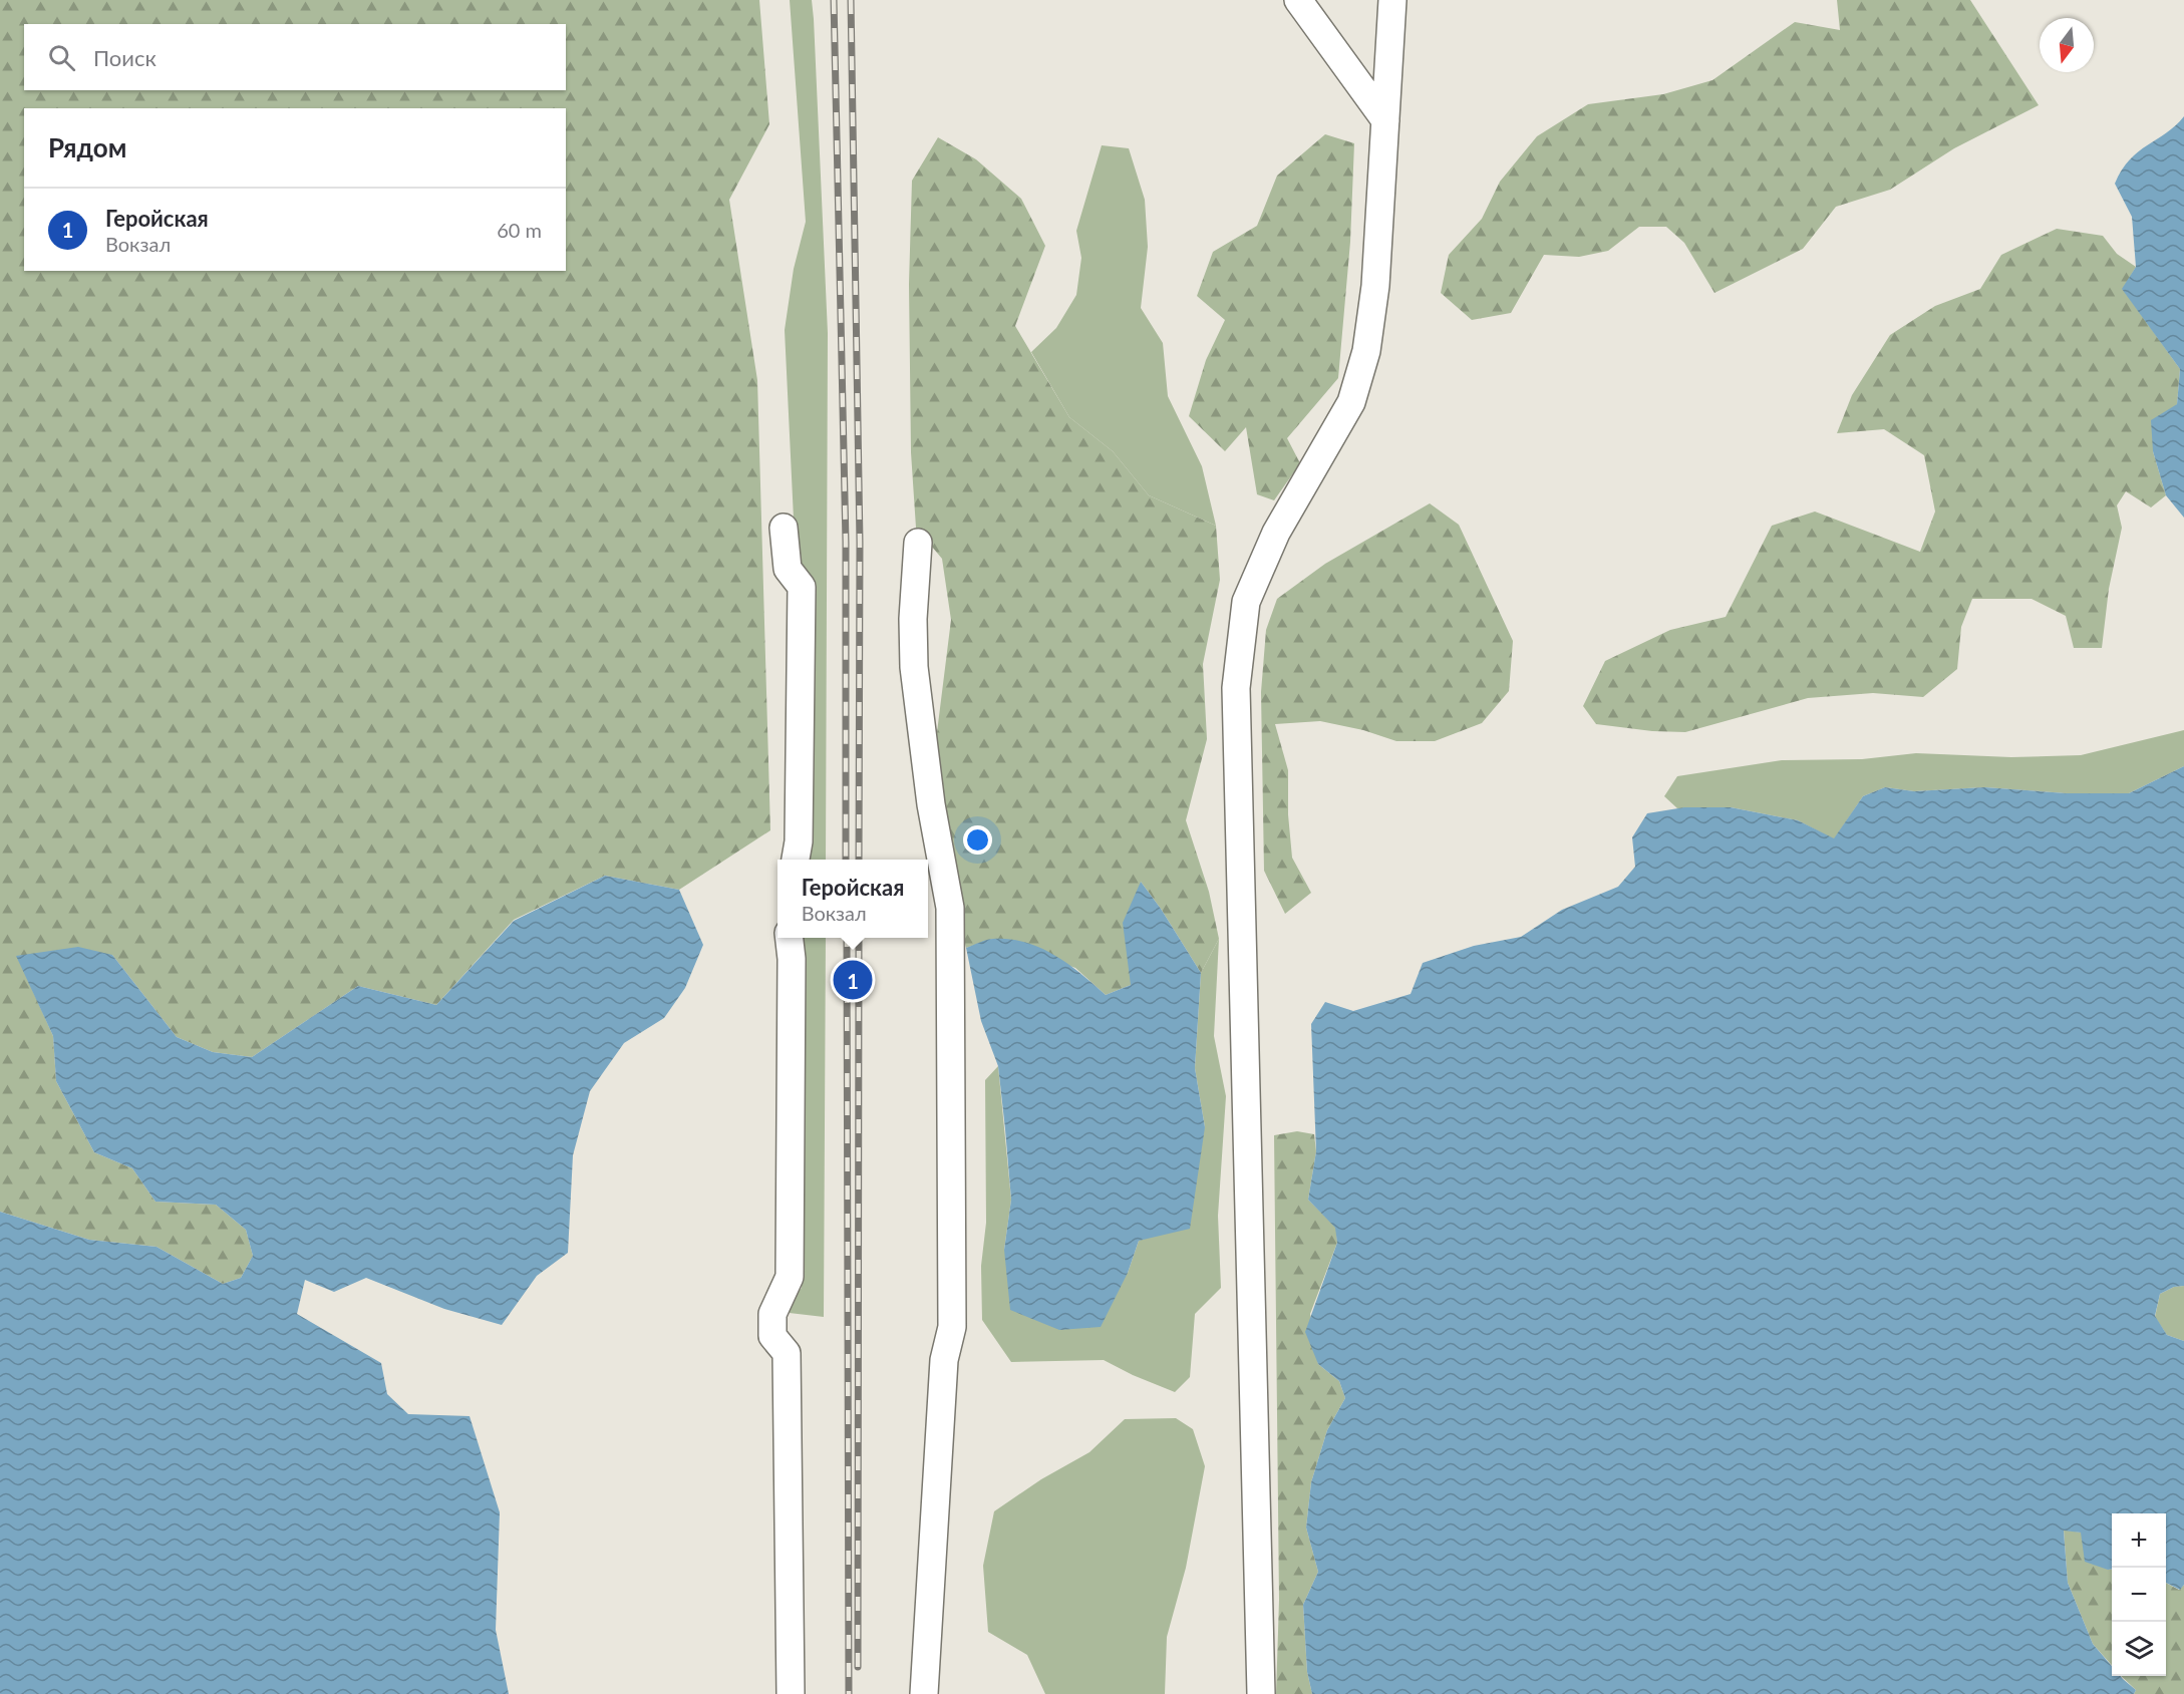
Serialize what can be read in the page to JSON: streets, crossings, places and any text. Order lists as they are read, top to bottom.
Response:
{
  "north": "bottom",
  "page": {
    "search": "Поиск",
    "heading": "Рядом",
    "list": [
      {
        "mark": "1",
        "name": "Геройская",
        "note": "Вокзал",
        "value": "60 m"
      }
    ],
    "popup": ["Геройская", "Вокзал"],
    "pins": "1",
    "map_buttons": ["+", "−"]
  }
}
